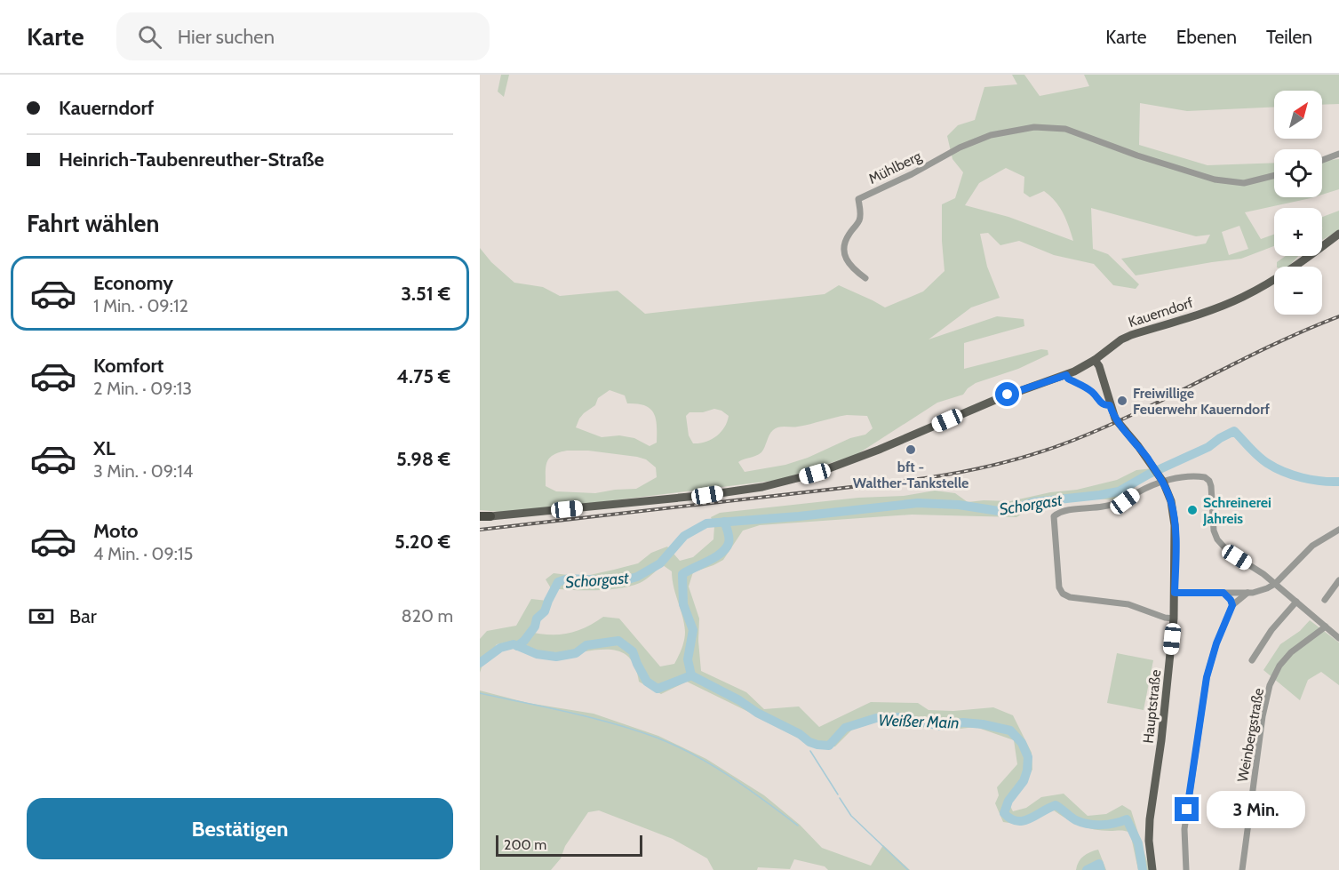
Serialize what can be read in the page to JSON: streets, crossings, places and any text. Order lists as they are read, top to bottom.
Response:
{
  "streets": {
    "main road": ["Kauerndorf", "Hauptstraße"],
    "street": ["Mühlberg", "Weinbergstraße"]
  },
  "crossings": [
    ["Kauerndorf", "Hauptstraße"]
  ],
  "water": ["Schorgast", "Weißer Main"],
  "places": ["Freiwillige Feuerwehr Kauerndorf", "bft - Walther-Tankstelle", "Schreinerei Jahreis"],
  "scale_bar": "200 m",
  "north": "top right",
  "page": {
    "header": "Karte",
    "search": "Hier suchen",
    "nav": ["Karte", "Ebenen", "Teilen"],
    "banner": ["Kauerndorf", "Heinrich-Taubenreuther-Straße"],
    "map_buttons": ["+", "−"],
    "heading": "Fahrt wählen",
    "list": [
      {
        "name": "Economy",
        "note": "1 Min. · 09:12",
        "value": "3.51 €"
      },
      {
        "name": "Komfort",
        "note": "2 Min. · 09:13",
        "value": "4.75 €"
      },
      {
        "name": "XL",
        "note": "3 Min. · 09:14",
        "value": "5.98 €"
      },
      {
        "name": "Moto",
        "note": "4 Min. · 09:15",
        "value": "5.20 €"
      }
    ],
    "pay": ["Bar", "820 m"],
    "buttons": "Bestätigen",
    "bubble": "3 Min.",
    "scale": "200 m"
  }
}
